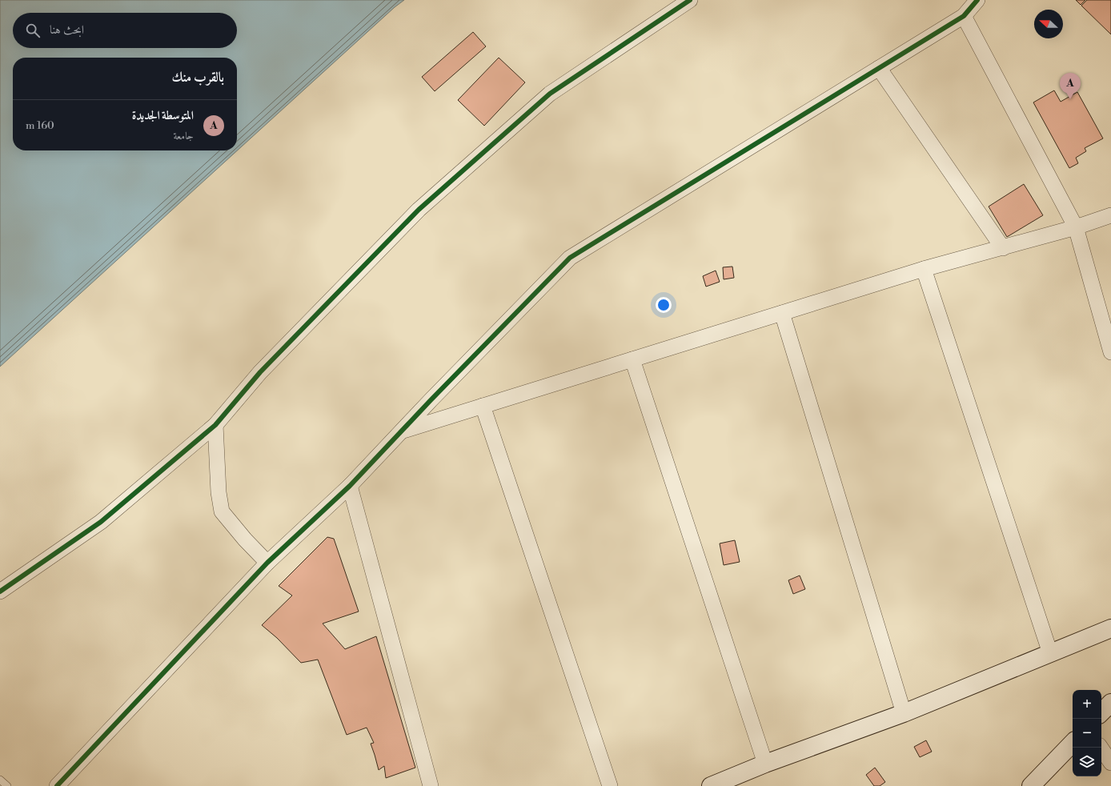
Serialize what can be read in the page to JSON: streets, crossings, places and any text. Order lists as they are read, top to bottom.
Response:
{
  "north": "left",
  "page": {
    "search": "ابحث هنا",
    "heading": "بالقرب منك",
    "pins": "A",
    "list": [
      {
        "mark": "A",
        "name": "المتوسطة الجديدة",
        "note": "جامعة",
        "value": "160 m"
      }
    ],
    "map_buttons": ["+", "−"]
  }
}
